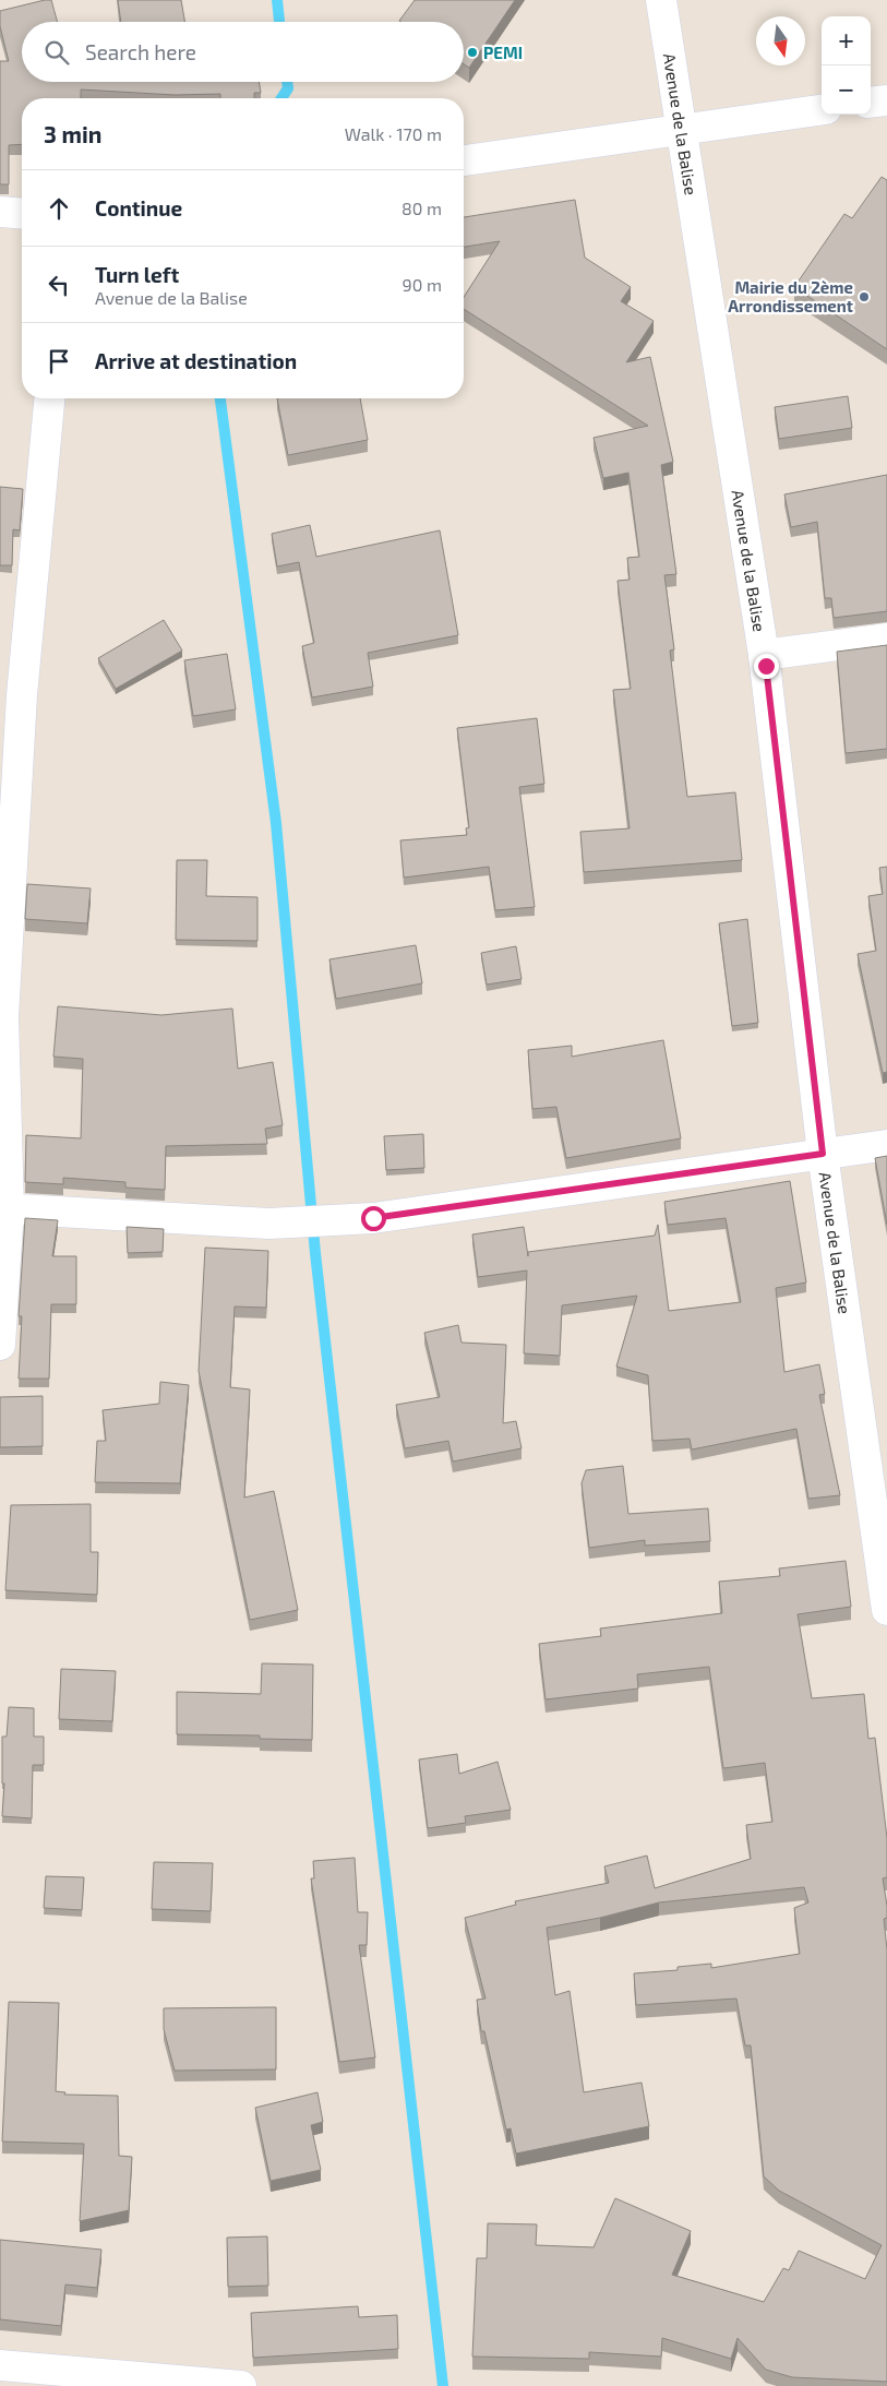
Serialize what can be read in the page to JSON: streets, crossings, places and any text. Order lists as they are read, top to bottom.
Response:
{
  "streets": {
    "street": ["Avenue de la Balise"]
  },
  "places": ["PEMI", "Mairie du 2ème Arrondissement"],
  "north": "bottom",
  "page": {
    "map_buttons": ["+", "−"],
    "search": "Search here",
    "heading": ["3 min", "Walk · 170 m"],
    "list": [
      ["Continue", "80 m"],
      ["Turn left", "Avenue de la Balise", "90 m"],
      "Arrive at destination"
    ]
  }
}
